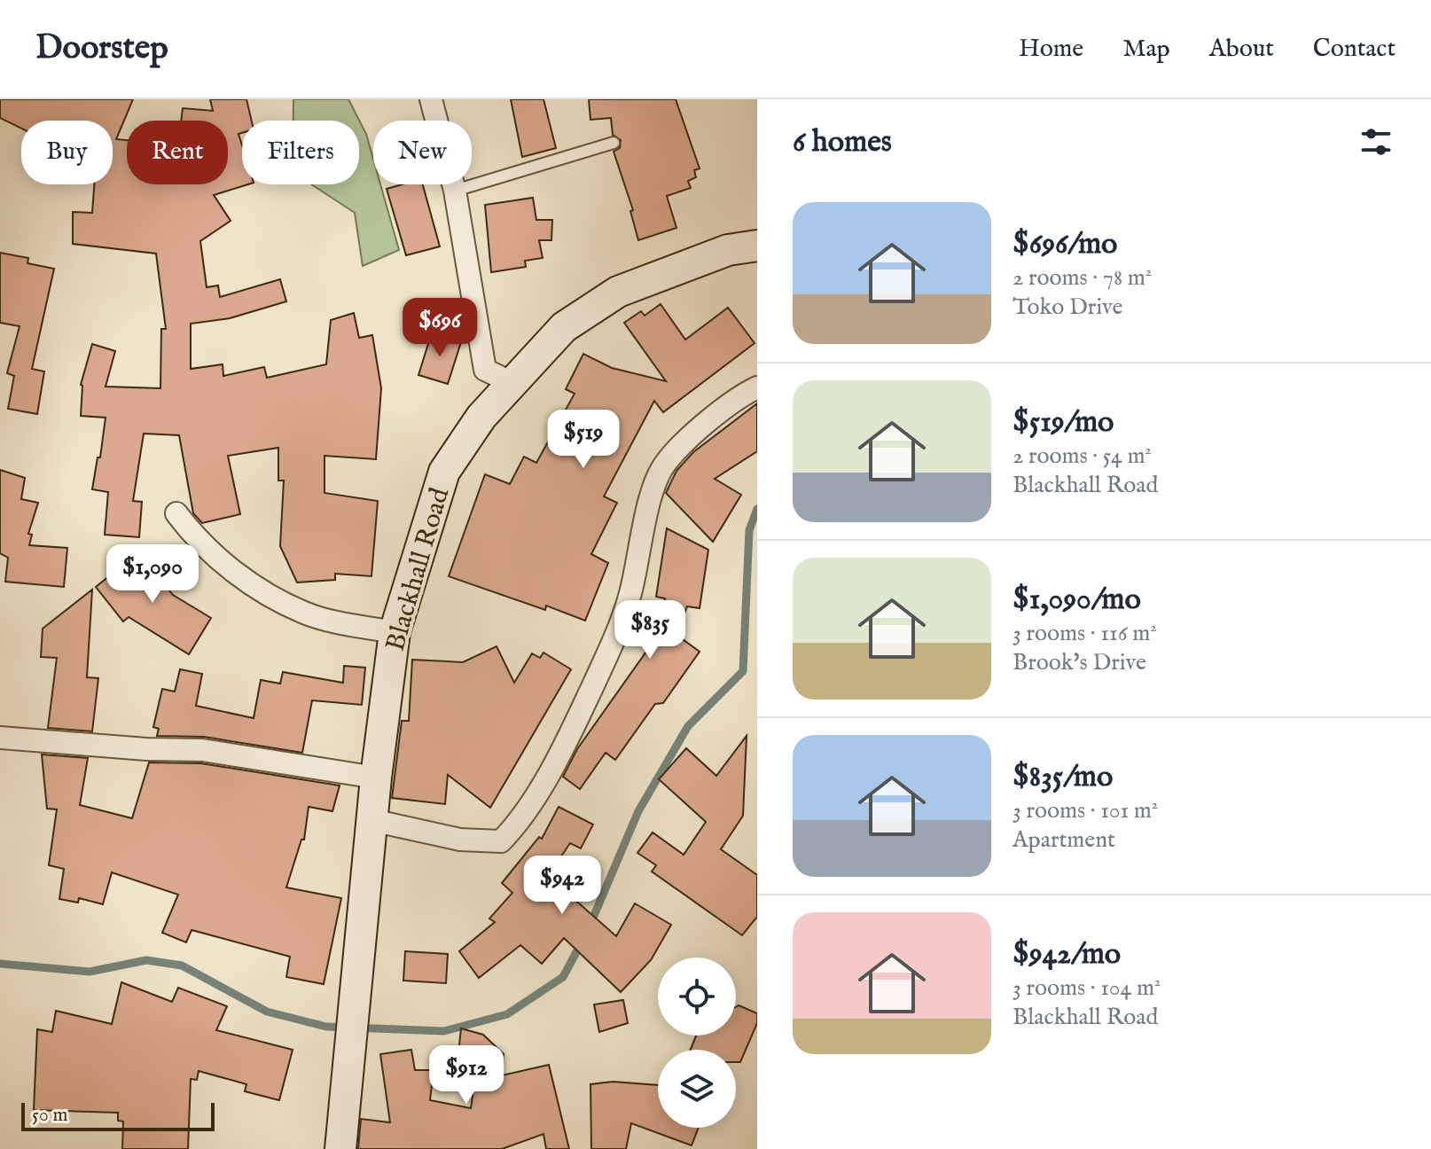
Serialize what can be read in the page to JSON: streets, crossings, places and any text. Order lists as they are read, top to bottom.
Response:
{
  "streets": {
    "main road": ["Blackhall Road"]
  },
  "scale_bar": "50 m",
  "page": {
    "header": "Doorstep",
    "nav": [
      "Home",
      "Map",
      "About",
      "Contact"
    ],
    "heading": "6 homes",
    "chip": [
      "Buy",
      "Rent",
      "Filters",
      "New"
    ],
    "list": [
      {
        "name": "$696/mo",
        "note": "2 rooms · 78 m² · Toko Drive"
      },
      {
        "name": "$519/mo",
        "note": "2 rooms · 54 m² · Blackhall Road"
      },
      {
        "name": "$1,090/mo",
        "note": "3 rooms · 116 m² · Brook's Drive"
      },
      {
        "name": "$835/mo",
        "note": "3 rooms · 101 m² · Apartment"
      },
      {
        "name": "$942/mo",
        "note": "3 rooms · 104 m² · Blackhall Road"
      }
    ],
    "price": [
      "$696",
      "$519",
      "$1,090",
      "$835",
      "$942",
      "$912"
    ],
    "scale": "50 m"
  }
}
